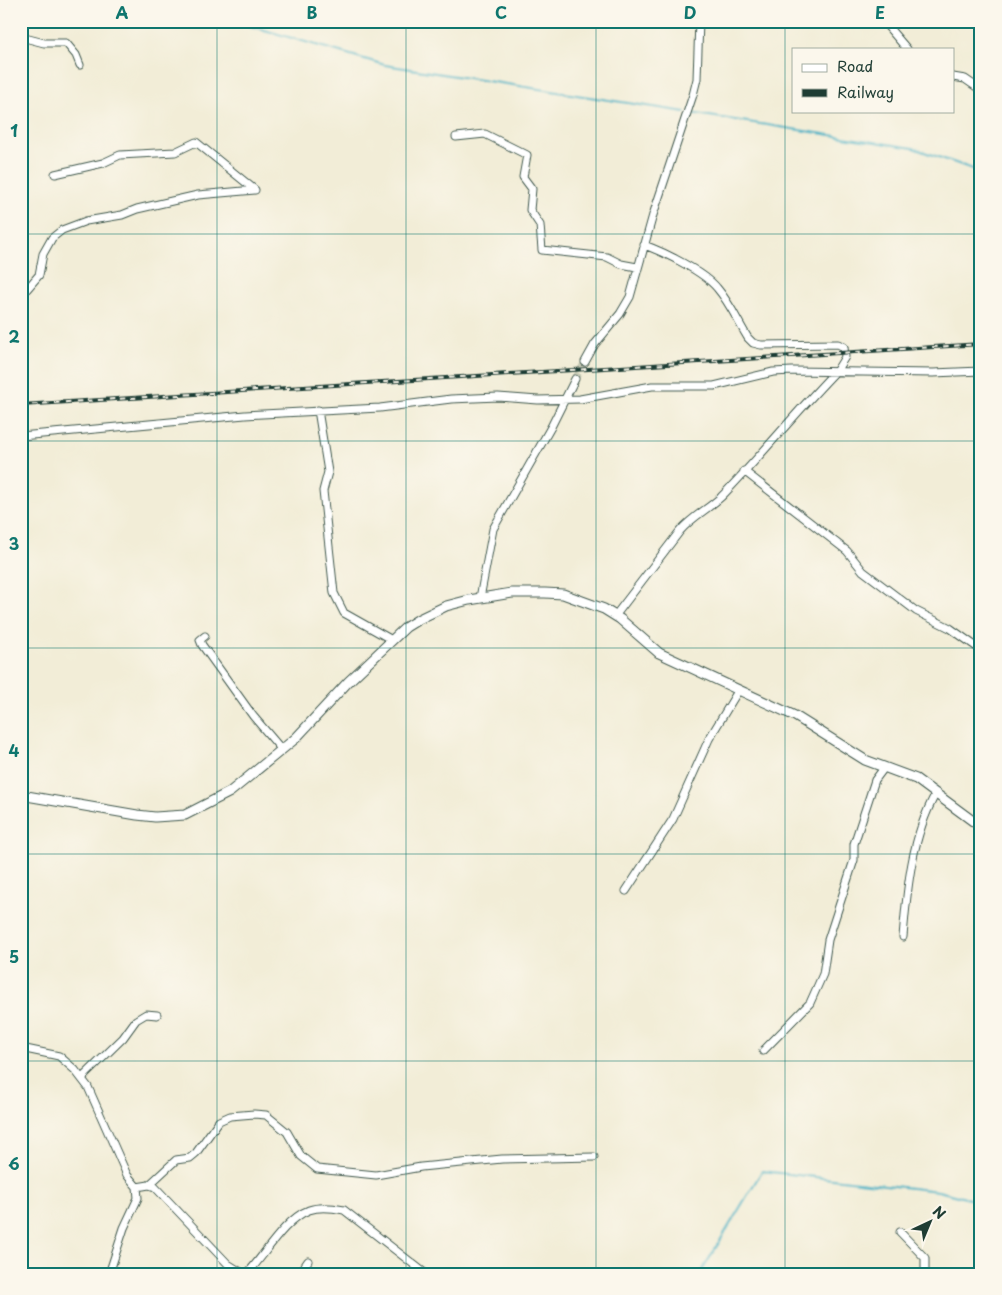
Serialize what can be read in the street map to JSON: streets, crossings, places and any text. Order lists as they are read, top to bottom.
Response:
{
  "legend": ["Road", "Railway"],
  "north": "top right",
  "grid": {
    "columns": [
      "A",
      "B",
      "C",
      "D",
      "E"
    ],
    "rows": [
      "1",
      "2",
      "3",
      "4",
      "5",
      "6"
    ]
  }
}
